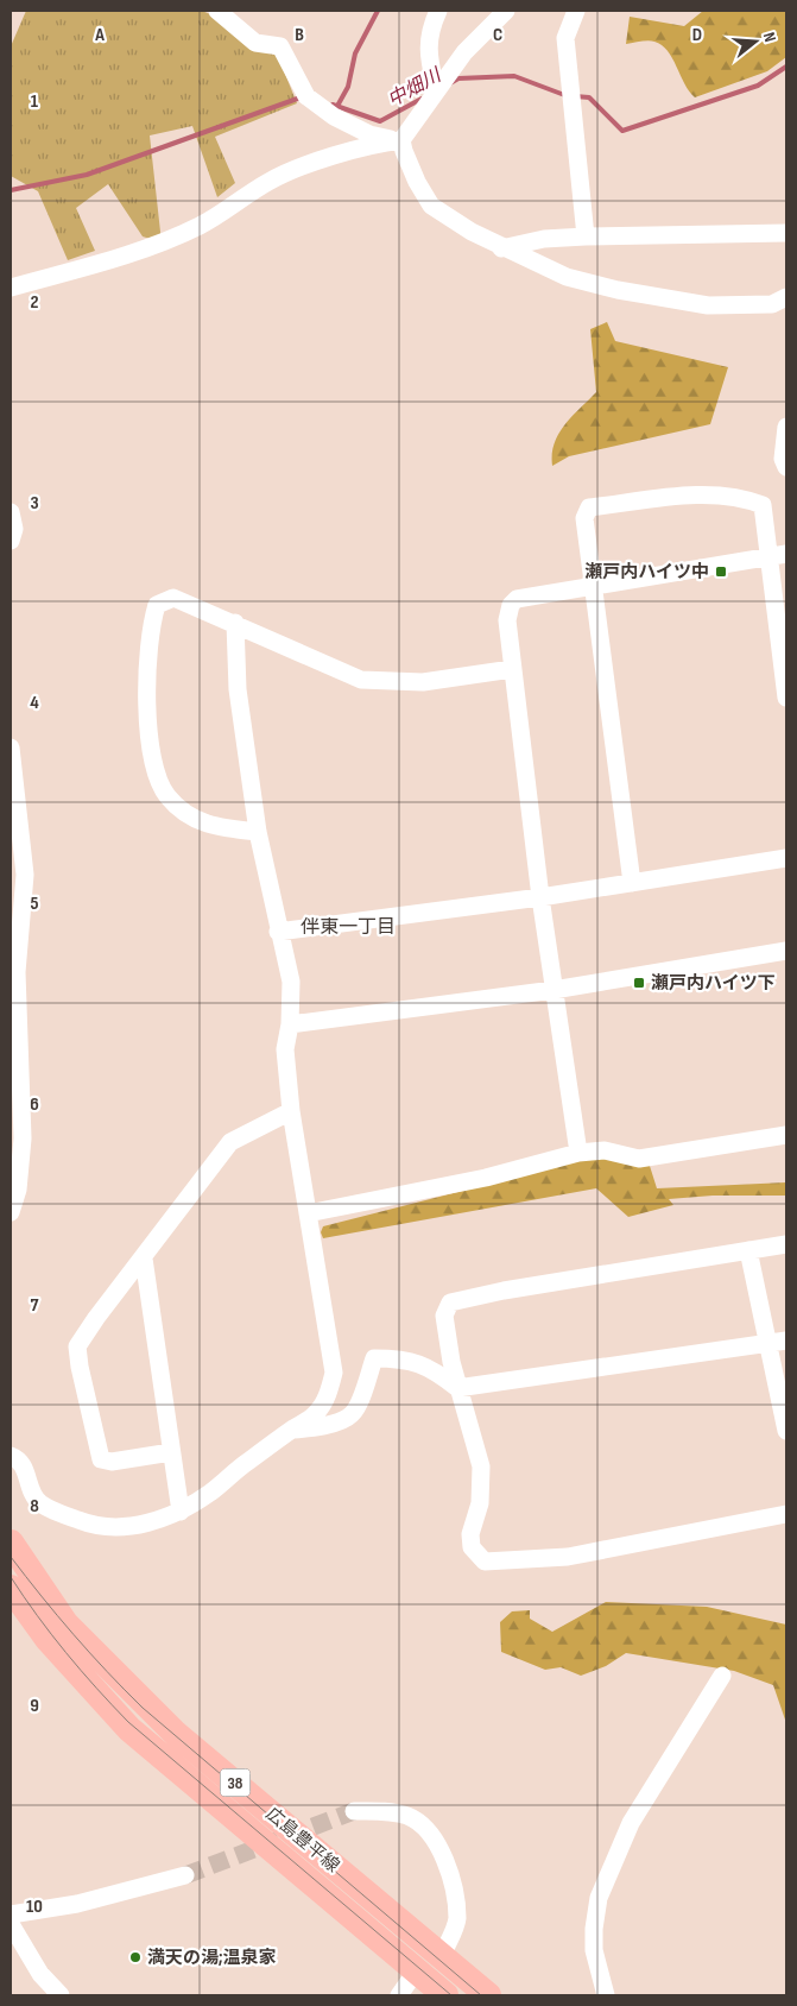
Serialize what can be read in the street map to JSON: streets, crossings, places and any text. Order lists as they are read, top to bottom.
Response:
{
  "streets": {
    "main road": ["38", "広島豊平線"]
  },
  "districts": ["伴東一丁目"],
  "water": ["中畑川"],
  "places": {
    "transit": ["瀬戸内ハイツ中", "瀬戸内ハイツ下"],
    "other": ["満天の湯;温泉家"]
  },
  "north": "right",
  "grid": {
    "columns": [
      "A",
      "B",
      "C",
      "D"
    ],
    "rows": [
      "1",
      "2",
      "3",
      "4",
      "5",
      "6",
      "7",
      "8",
      "9",
      "10"
    ]
  }
}
